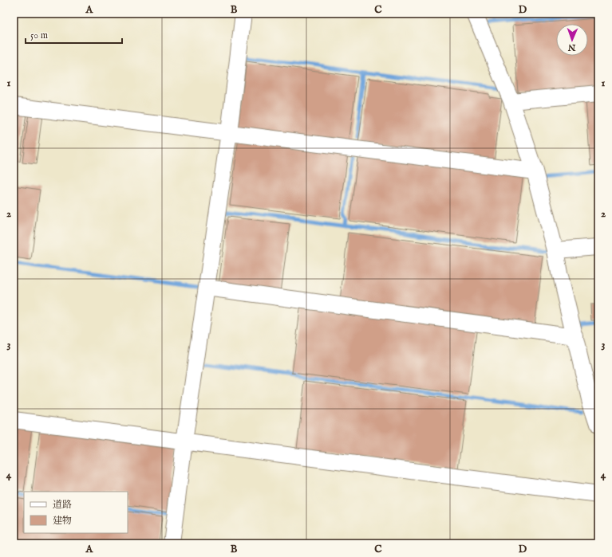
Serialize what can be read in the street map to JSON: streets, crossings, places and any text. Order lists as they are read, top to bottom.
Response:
{
  "legend": ["道路", "建物"],
  "scale_bar": "50 m",
  "north": "bottom",
  "grid": {
    "columns": [
      "A",
      "B",
      "C",
      "D"
    ],
    "rows": [
      "1",
      "2",
      "3",
      "4"
    ]
  }
}
